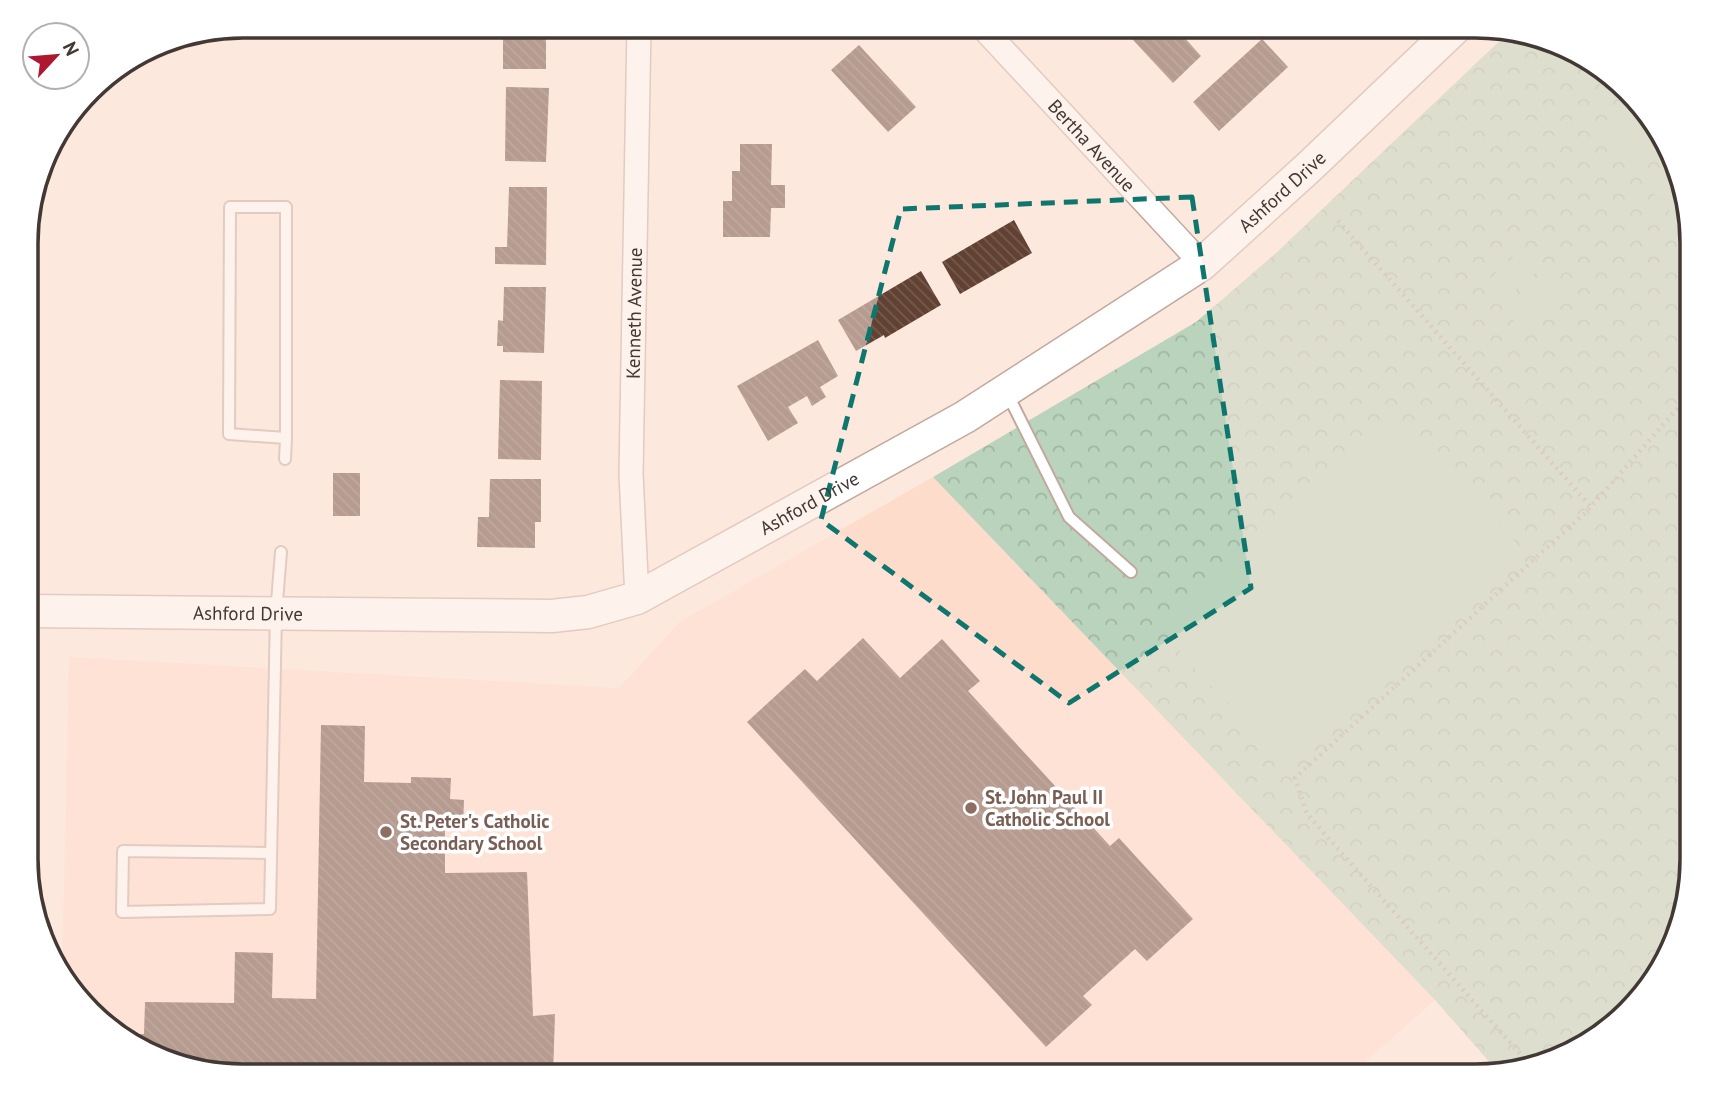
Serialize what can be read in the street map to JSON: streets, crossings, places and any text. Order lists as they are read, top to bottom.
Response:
{
  "streets": {
    "main road": ["Ashford Drive"],
    "street": ["Bertha Avenue", "Kenneth Avenue"]
  },
  "crossings": [
    ["Bertha Avenue", "Ashford Drive"],
    ["Ashford Drive", "Kenneth Avenue"]
  ],
  "places": ["St. John Paul II Catholic School", "St. Peter's Catholic Secondary School"],
  "north": "top right"
}
